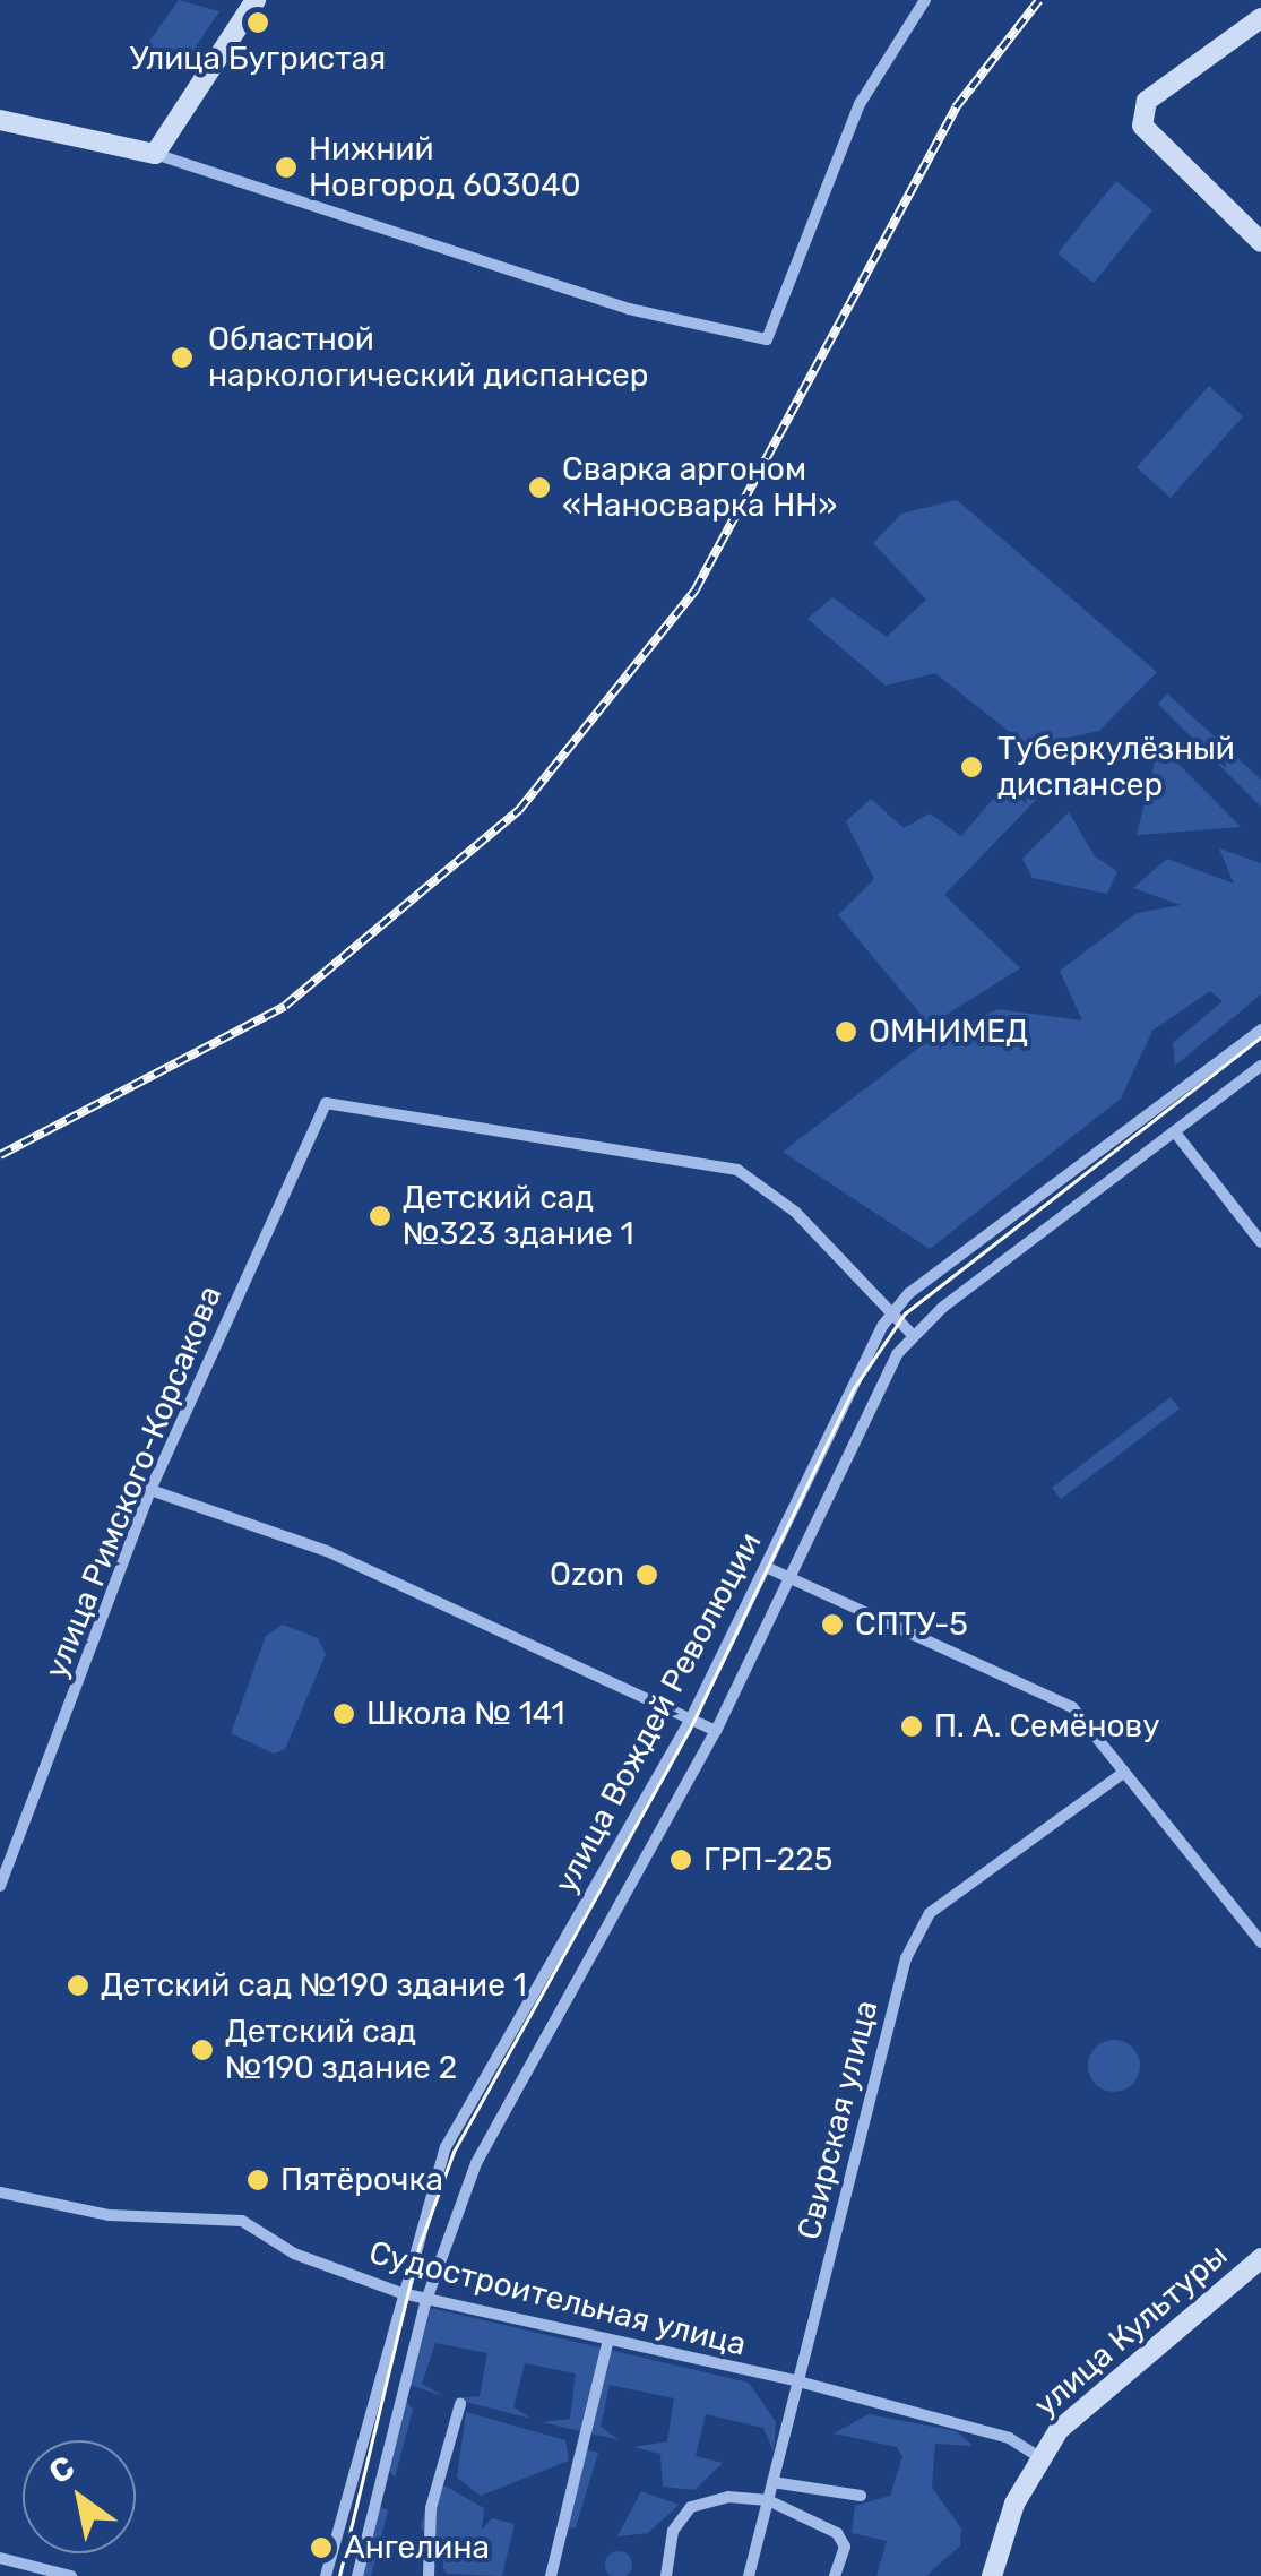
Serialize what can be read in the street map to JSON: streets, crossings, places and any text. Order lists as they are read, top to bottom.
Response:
{
  "streets": {
    "street": [
      "улица Римского-Корсакова",
      "улица Вождей Революции",
      "Свирская улица",
      "Судостроительная улица",
      "улица Культуры"
    ]
  },
  "crossings": [
    ["улица Римского-Корсакова", "улица Вождей Революции"],
    ["улица Вождей Революции", "Судостроительная улица"],
    ["Свирская улица", "Судостроительная улица"],
    ["Судостроительная улица", "улица Культуры"]
  ],
  "places": [
    "Улица Бугристая",
    "Нижний Новгород 603040",
    "Областной наркологический диспансер",
    "Сварка аргоном «Наносварка НН»",
    "Туберкулёзный диспансер",
    "ОМНИМЕД",
    "Детский сад №323 здание 1",
    "Ozon",
    "СПТУ-5",
    "Школа № 141",
    "П. А. Семёнову",
    "ГРП-225",
    "Детский сад №190 здание 1",
    "Детский сад №190 здание 2",
    "Пятёрочка",
    "Ангелина"
  ],
  "north": "top left"
}
